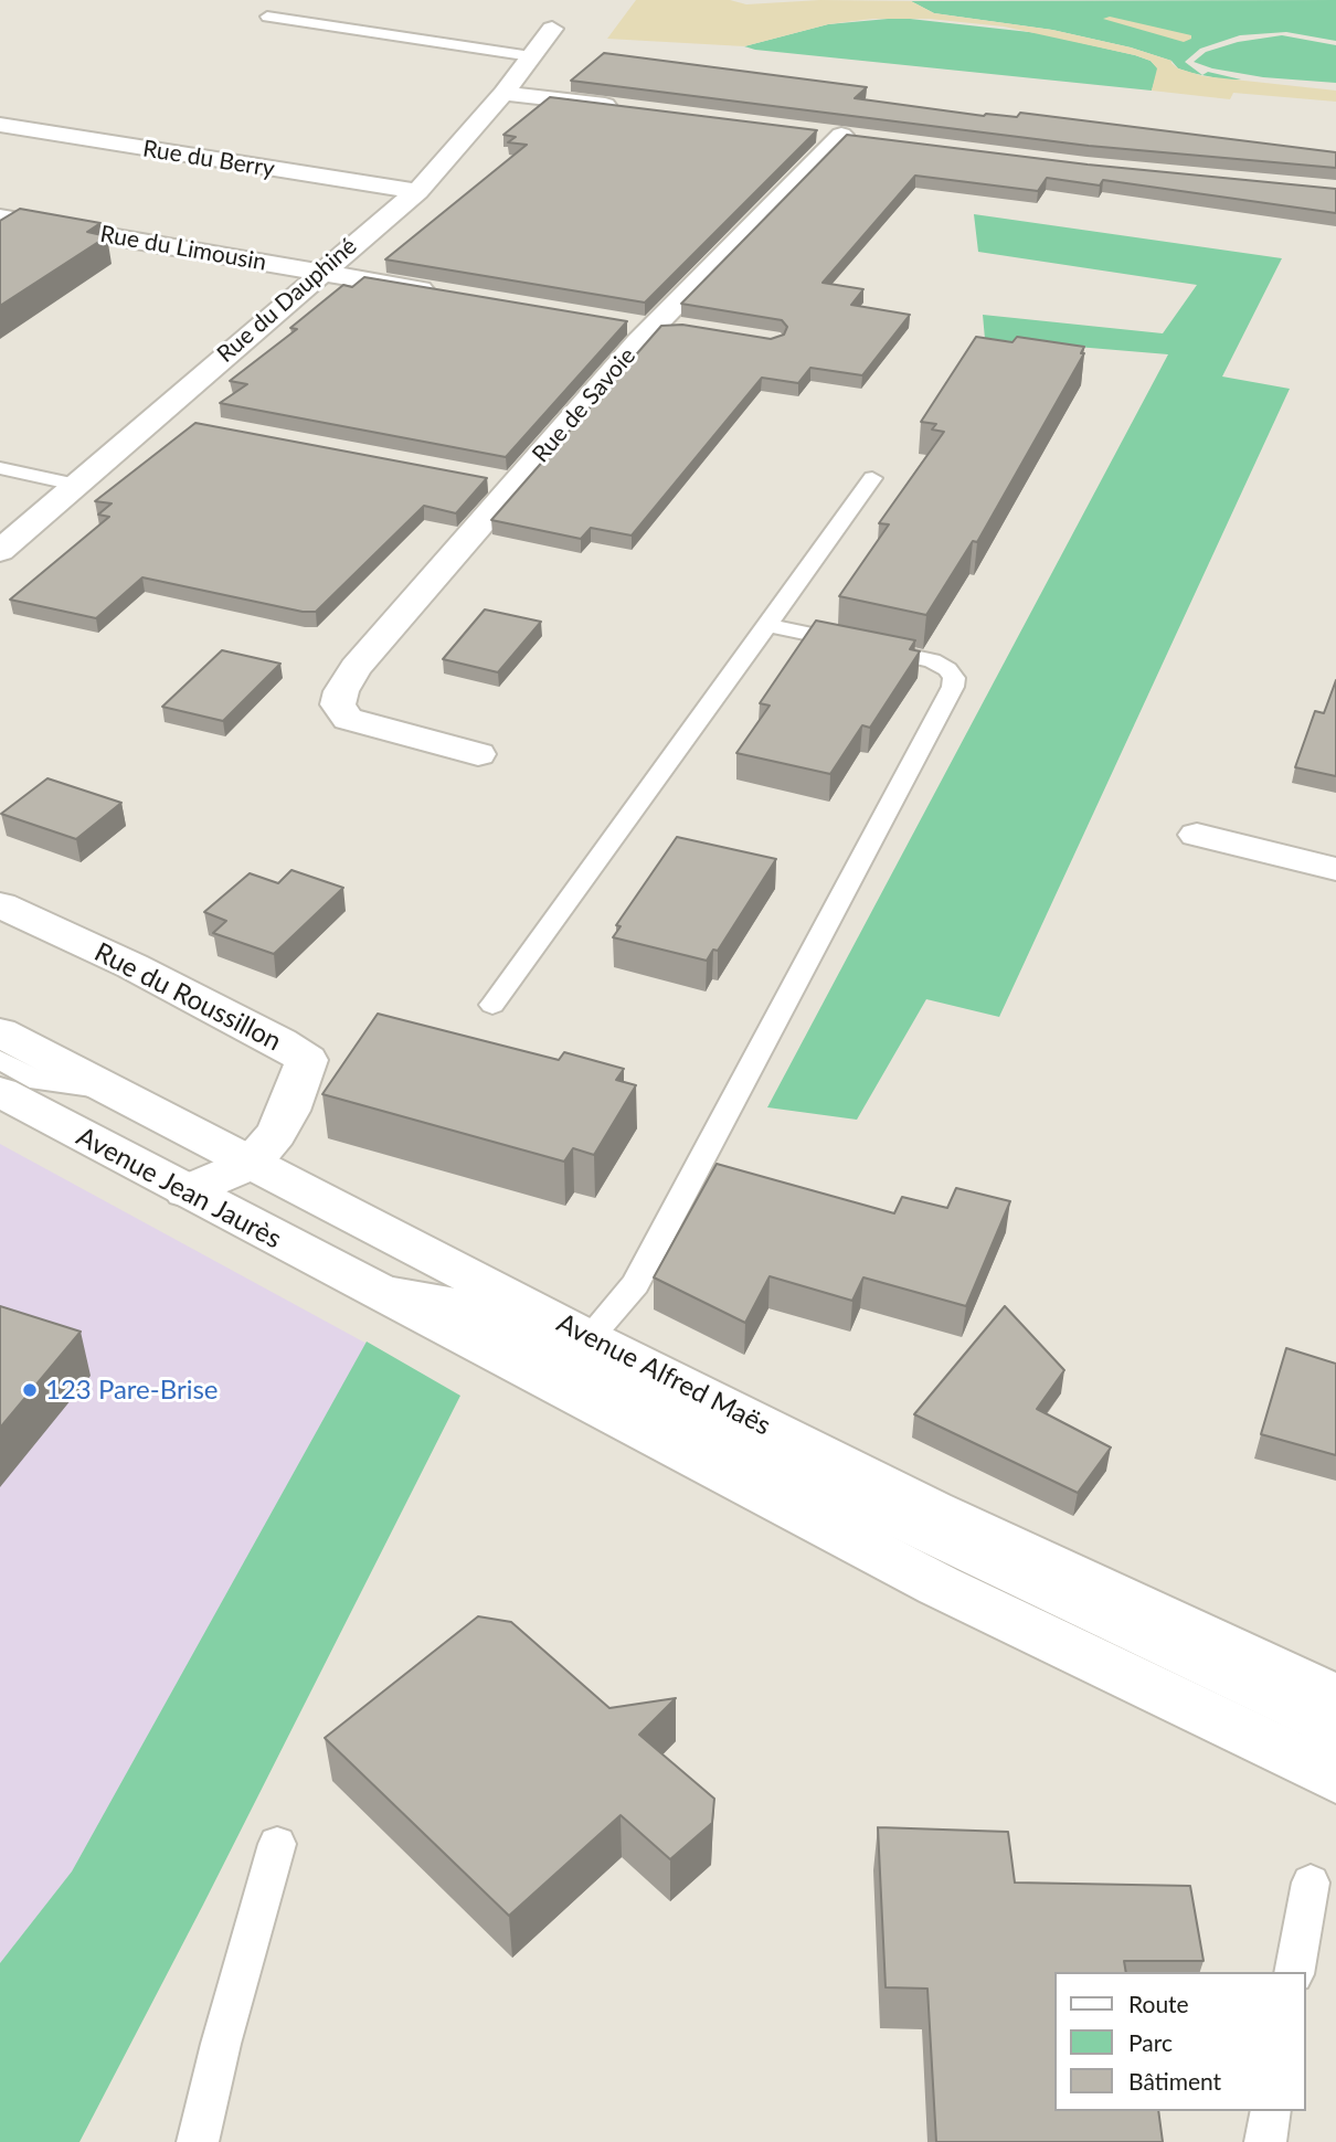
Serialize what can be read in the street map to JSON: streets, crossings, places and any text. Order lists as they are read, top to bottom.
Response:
{
  "streets": {
    "street": [
      "Rue du Berry",
      "Rue du Limousin",
      "Rue du Dauphiné",
      "Rue de Savoie",
      "Rue du Roussillon",
      "Avenue Jean Jaurès",
      "Avenue Alfred Maës"
    ]
  },
  "crossings": [
    ["Rue du Berry", "Rue du Dauphiné"],
    ["Rue du Limousin", "Rue du Dauphiné"],
    ["Rue du Roussillon", "Avenue Alfred Maës"]
  ],
  "places": ["123 Pare-Brise"],
  "legend": ["Route", "Parc", "Bâtiment"]
}
